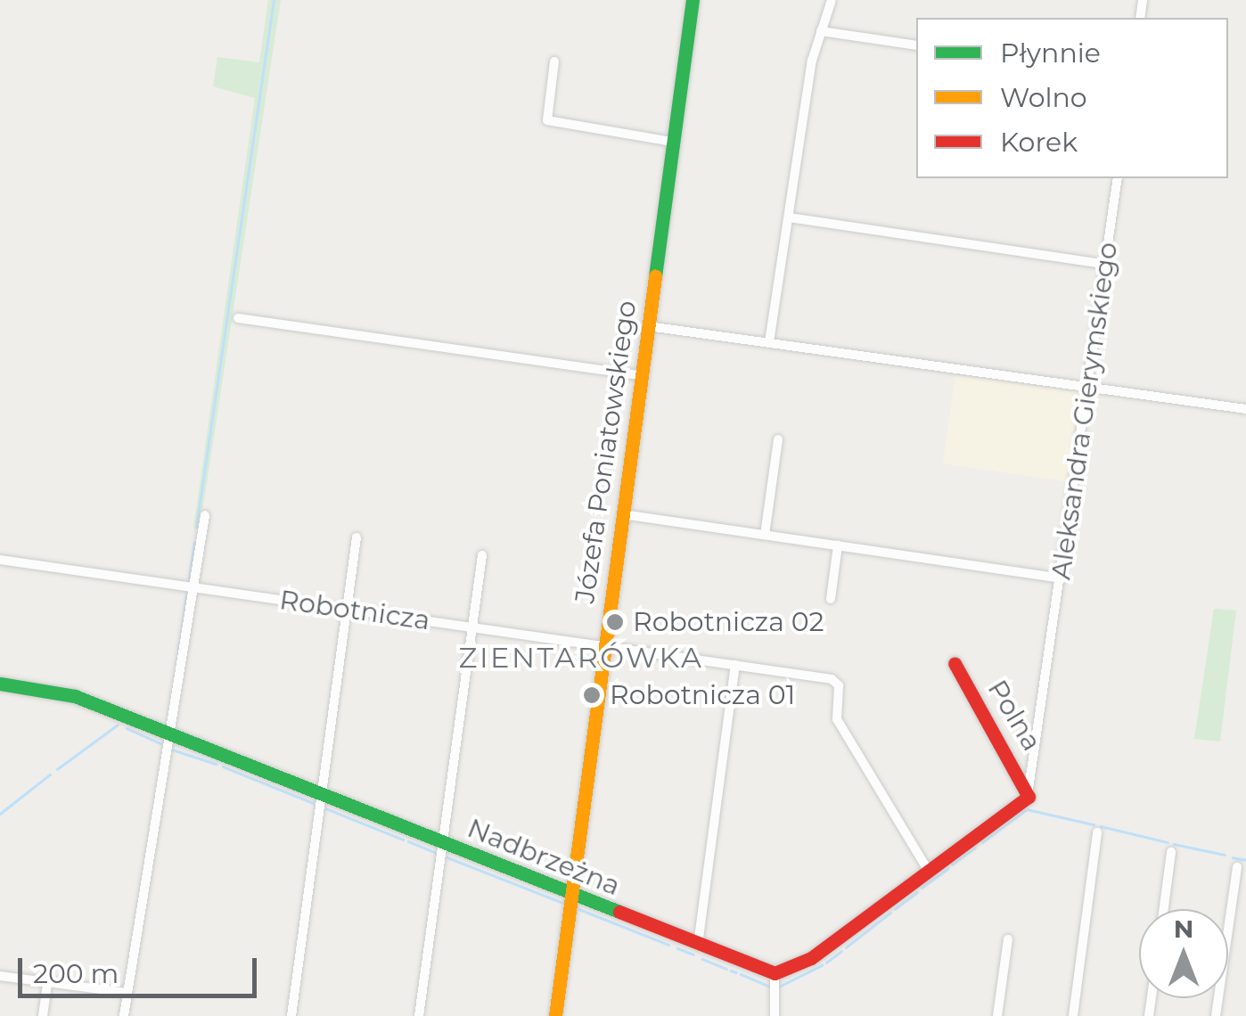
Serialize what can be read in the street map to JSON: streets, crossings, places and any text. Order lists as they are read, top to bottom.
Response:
{
  "streets": {
    "street": [
      "Aleksandra Gierymskiego",
      "Józefa Poniatowskiego",
      "Robotnicza",
      "Polna",
      "Nadbrzeżna"
    ]
  },
  "crossings": [
    ["Aleksandra Gierymskiego", "Polna"],
    ["Józefa Poniatowskiego", "Robotnicza"],
    ["Józefa Poniatowskiego", "Nadbrzeżna"]
  ],
  "districts": ["ZIENTARÓWKA"],
  "places": ["Robotnicza 02", "Robotnicza 01"],
  "legend": ["Płynnie", "Wolno", "Korek"],
  "scale_bar": "200 m",
  "north": "top"
}
